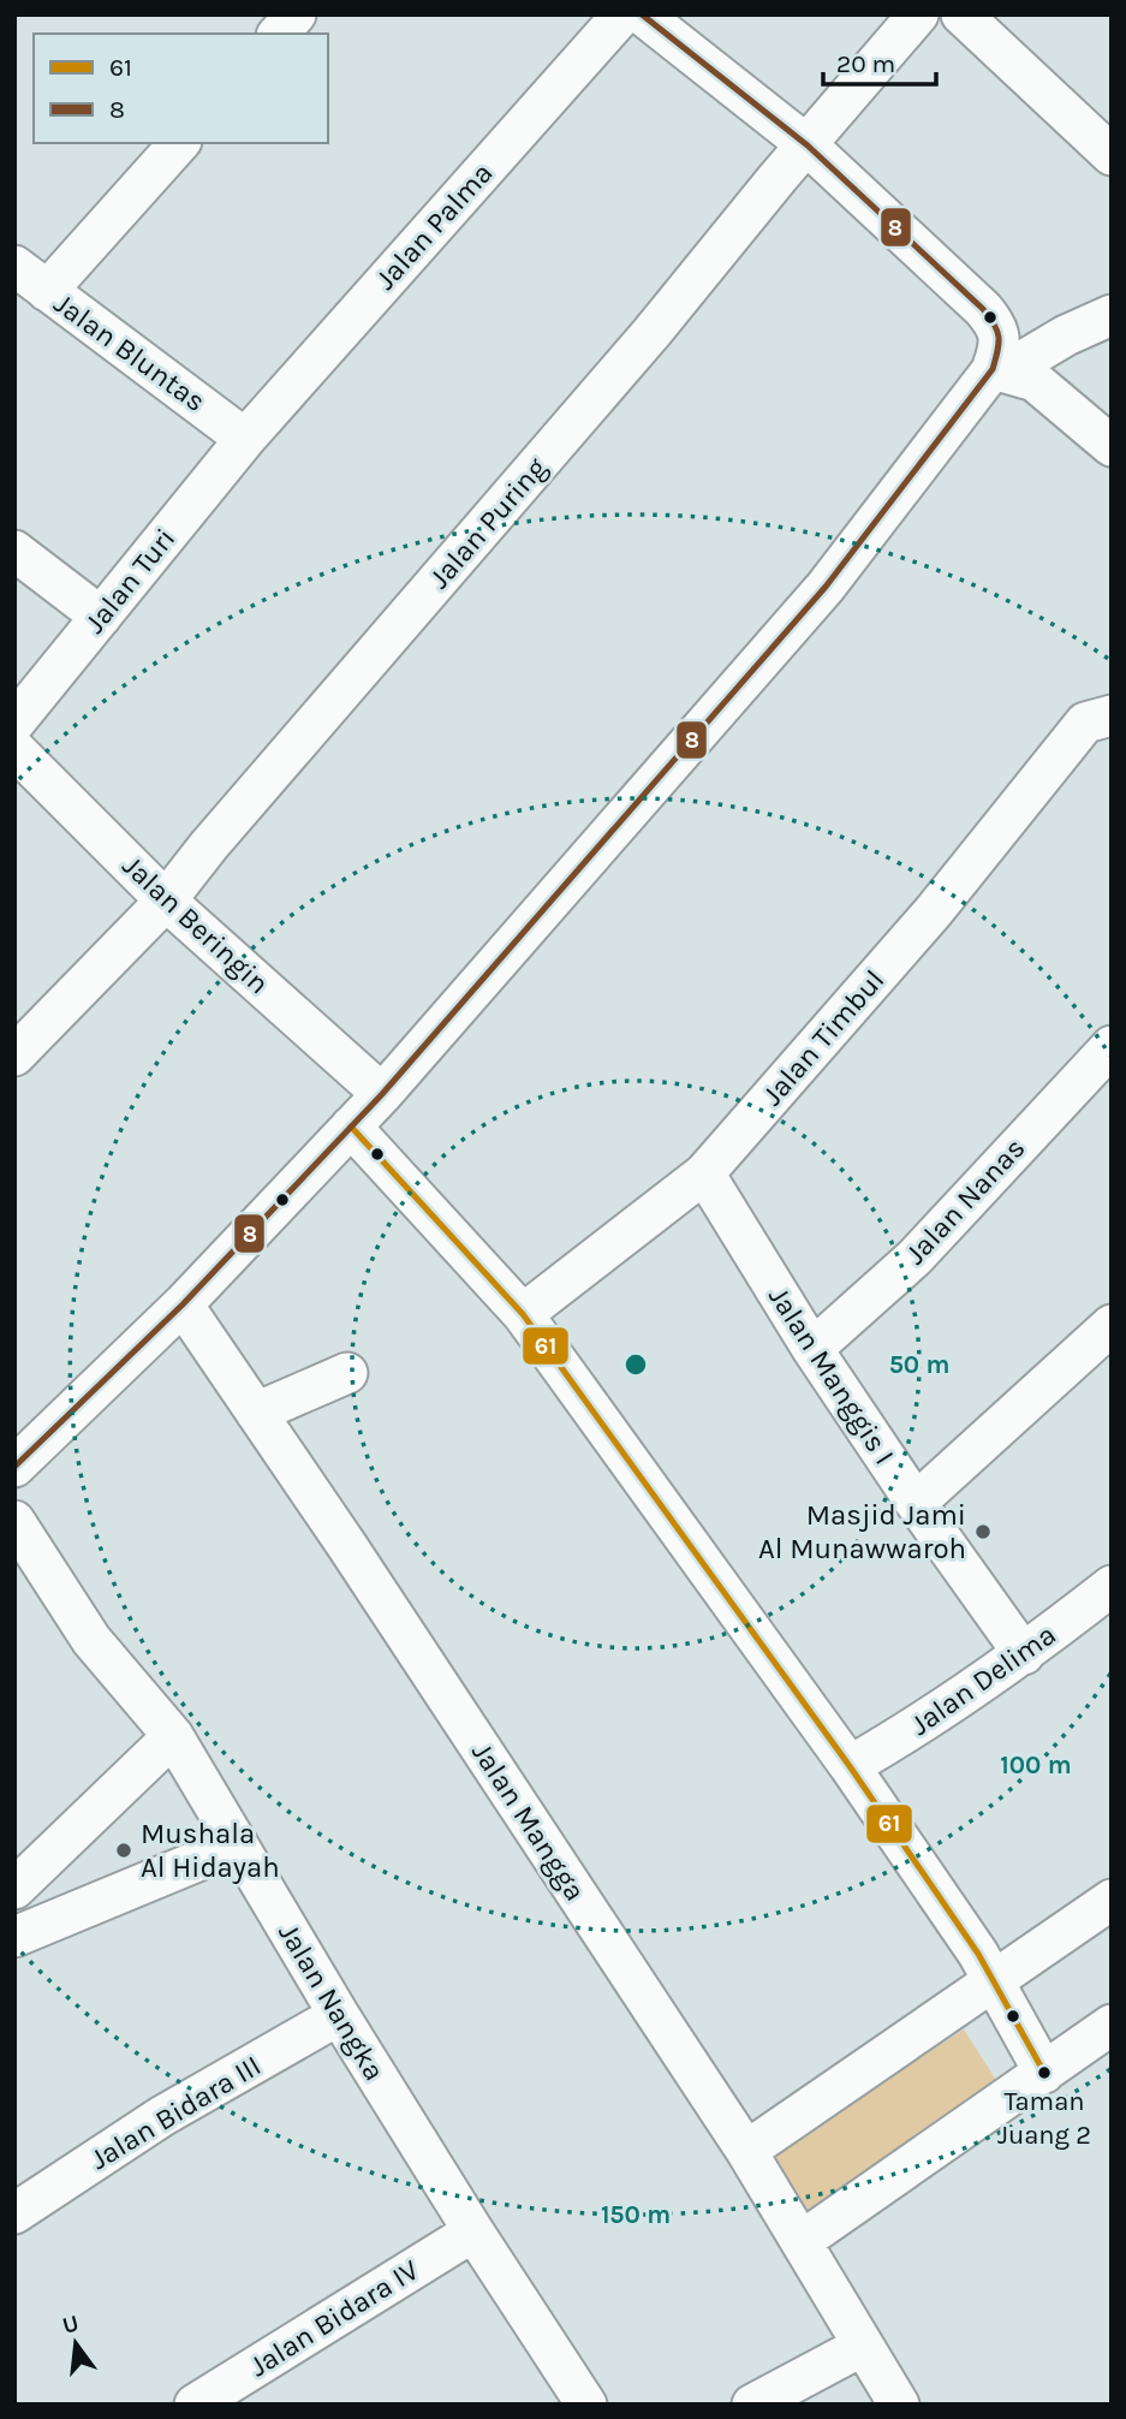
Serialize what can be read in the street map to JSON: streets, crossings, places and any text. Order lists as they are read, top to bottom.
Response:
{
  "streets": {
    "street": [
      "Jalan Palma",
      "Jalan Bluntas",
      "Jalan Puring",
      "Jalan Turi",
      "Jalan Beringin",
      "Jalan Timbul",
      "Jalan Nanas",
      "Jalan Manggis I",
      "Jalan Delima",
      "Jalan Mangga",
      "Jalan Nangka",
      "Jalan Bidara III",
      "Jalan Bidara IV"
    ]
  },
  "crossings": [
    ["Jalan Palma", "Jalan Bluntas"],
    ["Jalan Palma", "Jalan Turi"],
    ["Jalan Bluntas", "Jalan Turi"],
    ["Jalan Puring", "Jalan Beringin"],
    ["Jalan Timbul", "Jalan Manggis I"],
    ["Jalan Nanas", "Jalan Manggis I"],
    ["Jalan Manggis I", "Jalan Delima"],
    ["Jalan Nangka", "Jalan Bidara III"],
    ["Jalan Nangka", "Jalan Bidara IV"]
  ],
  "places": ["Masjid Jami Al Munawwaroh", "Mushala Al Hidayah", "Taman Juang 2"],
  "lines": ["transit line 8", "transit line 61"],
  "legend": ["61", "8"],
  "scale_bar": "20 m",
  "north": "top",
  "rings": ["50 m", "100 m", "150 m"]
}
